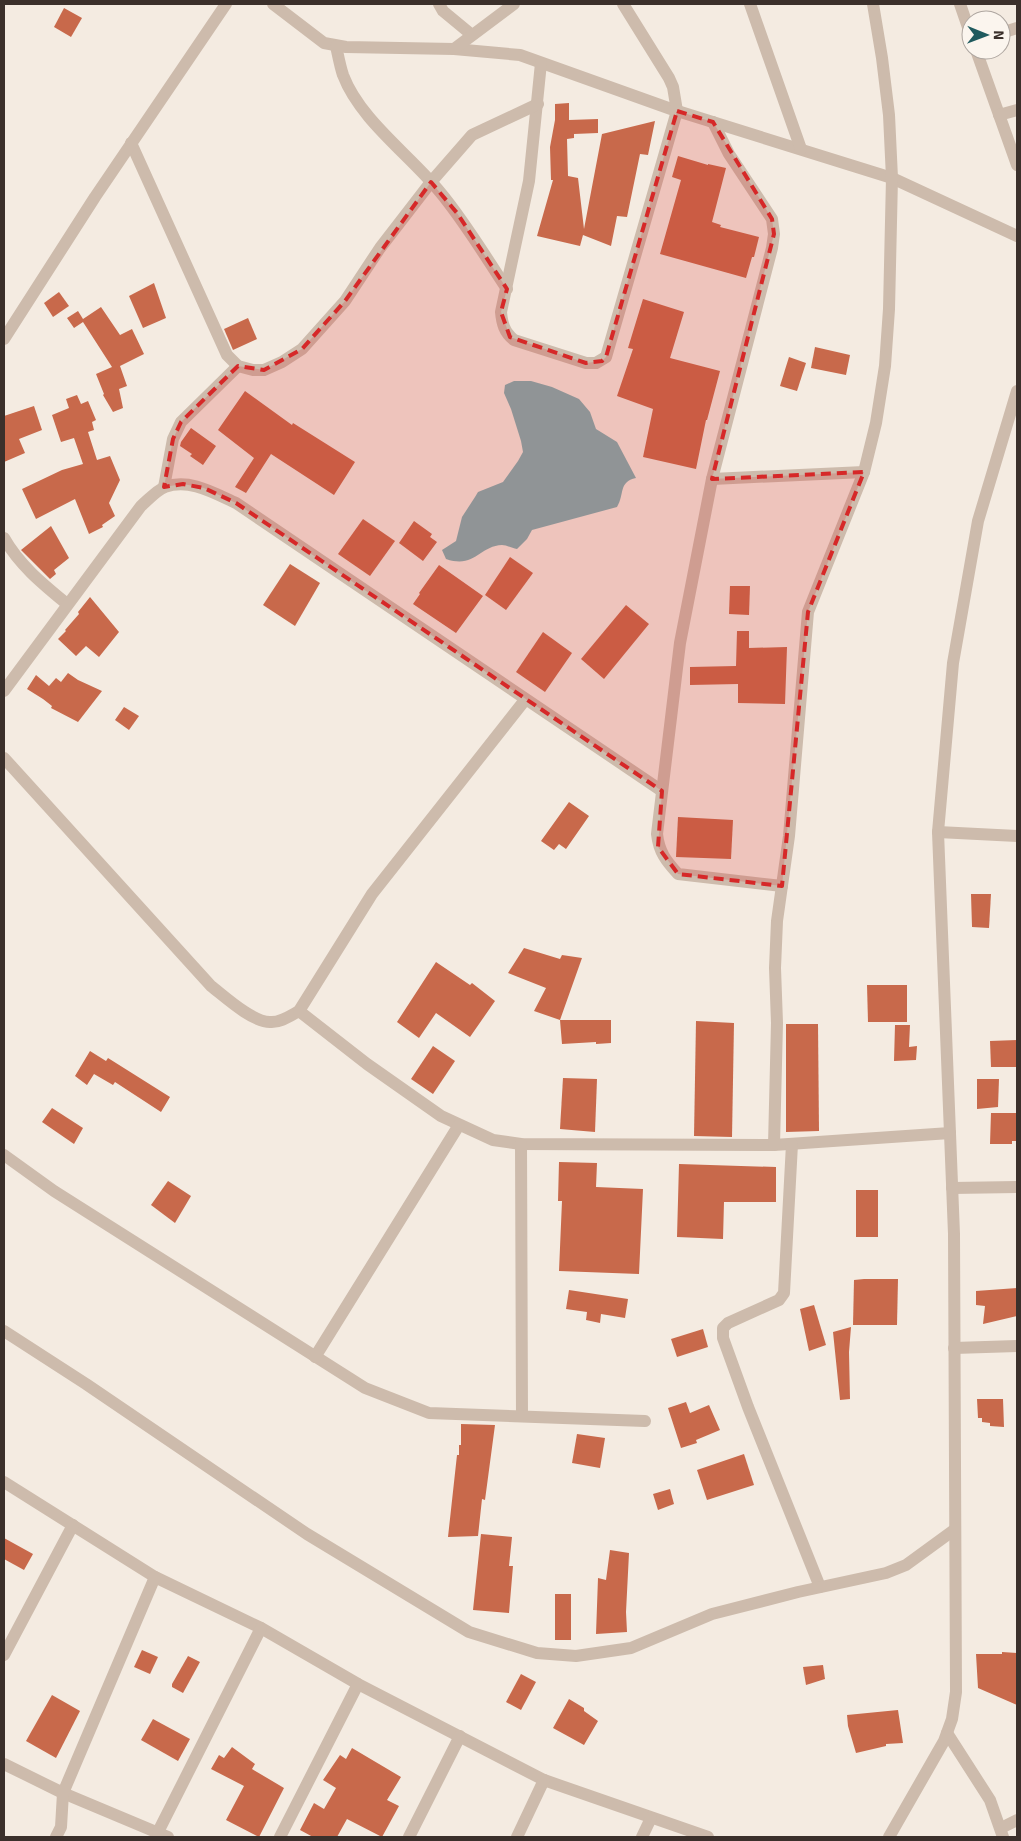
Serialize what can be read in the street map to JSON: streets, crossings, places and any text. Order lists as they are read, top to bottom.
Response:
{
  "north": "right"
}
